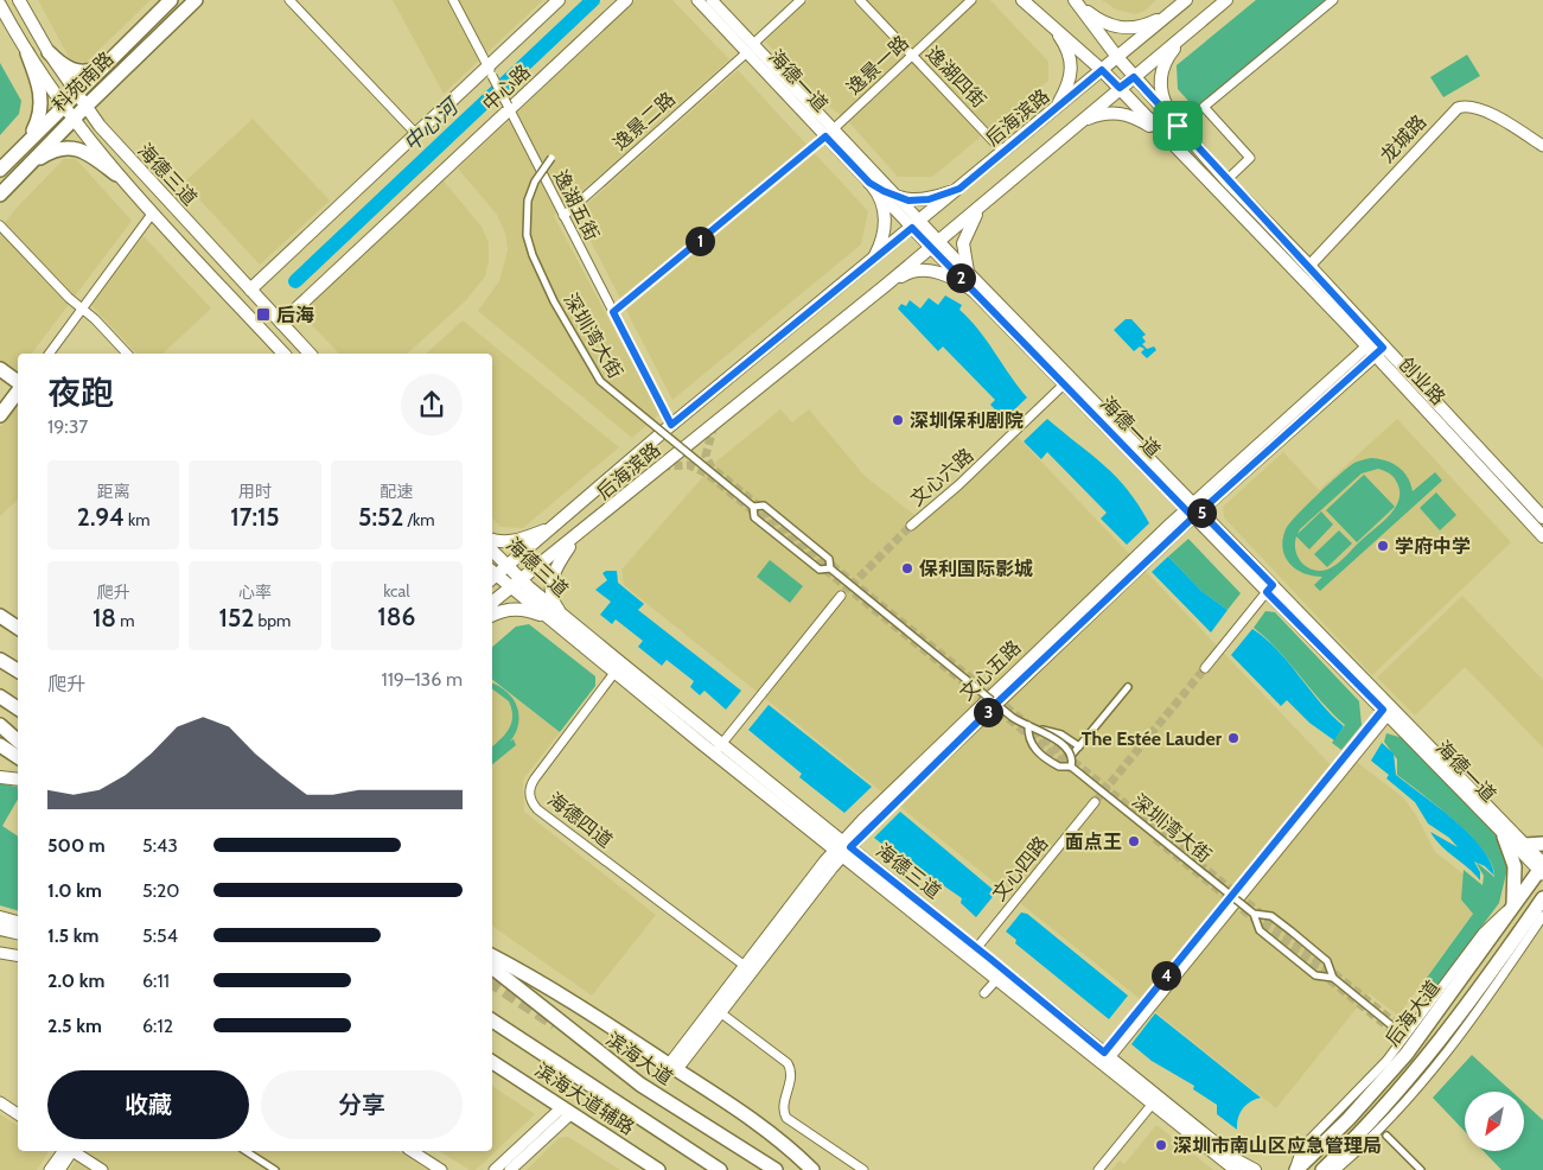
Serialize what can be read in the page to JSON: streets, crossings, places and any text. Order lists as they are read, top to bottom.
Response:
{
  "streets": {
    "main road": [
      "科苑南路",
      "中心路",
      "后海滨路",
      "海德三道",
      "创业路",
      "后海大道",
      "滨海大道",
      "滨海大道辅路"
    ],
    "street": [
      "逸景一路",
      "逸湖四街",
      "海德一道",
      "逸景二路",
      "龙城路",
      "逸湖五街",
      "深圳湾大街",
      "文心六路",
      "文心五路",
      "海德四道",
      "文心四路"
    ]
  },
  "crossings": [
    ["逸景一路", "逸湖四街"],
    ["逸景一路", "海德一道"],
    ["逸景一路", "逸湖五街"],
    ["逸湖四街", "后海滨路"],
    ["海德一道", "后海滨路"],
    ["海德一道", "逸景二路"],
    ["海德一道", "文心六路"],
    ["海德一道", "文心五路"],
    ["海德一道", "后海大道"],
    ["科苑南路", "海德三道"],
    ["中心路", "海德三道"],
    ["中心路", "逸湖五街"],
    ["后海滨路", "海德三道"],
    ["后海滨路", "逸湖五街"],
    ["后海滨路", "创业路"],
    ["逸景二路", "逸湖五街"],
    ["龙城路", "创业路"],
    ["海德三道", "文心五路"],
    ["海德三道", "海德四道"],
    ["海德三道", "文心四路"],
    ["创业路", "文心五路"],
    ["文心五路", "海德四道"]
  ],
  "water": ["中心河"],
  "places": {
    "transit": ["后海"],
    "other": [
      "深圳保利剧院",
      "学府中学",
      "保利国际影城",
      "The Estée Lauder",
      "面点王",
      "深圳市南山区应急管理局"
    ]
  },
  "north": "bottom left",
  "page": {
    "pins": [
      "1",
      "2",
      "5",
      "3",
      "4"
    ],
    "heading": ["夜跑", "19:37"],
    "stats": [
      ["距离", "2.94 km"],
      ["用时", "17:15"],
      ["配速", "5:52 /km"],
      ["爬升", "18 m"],
      ["心率", "152 bpm"],
      ["kcal", "186"]
    ],
    "chart": ["爬升", "119–136 m"],
    "list": [
      {
        "name": "500 m",
        "note": "5:43"
      },
      {
        "name": "1.0 km",
        "note": "5:20"
      },
      {
        "name": "1.5 km",
        "note": "5:54"
      },
      {
        "name": "2.0 km",
        "note": "6:11"
      },
      {
        "name": "2.5 km",
        "note": "6:12"
      }
    ],
    "buttons": ["收藏", "分享"]
  }
}
